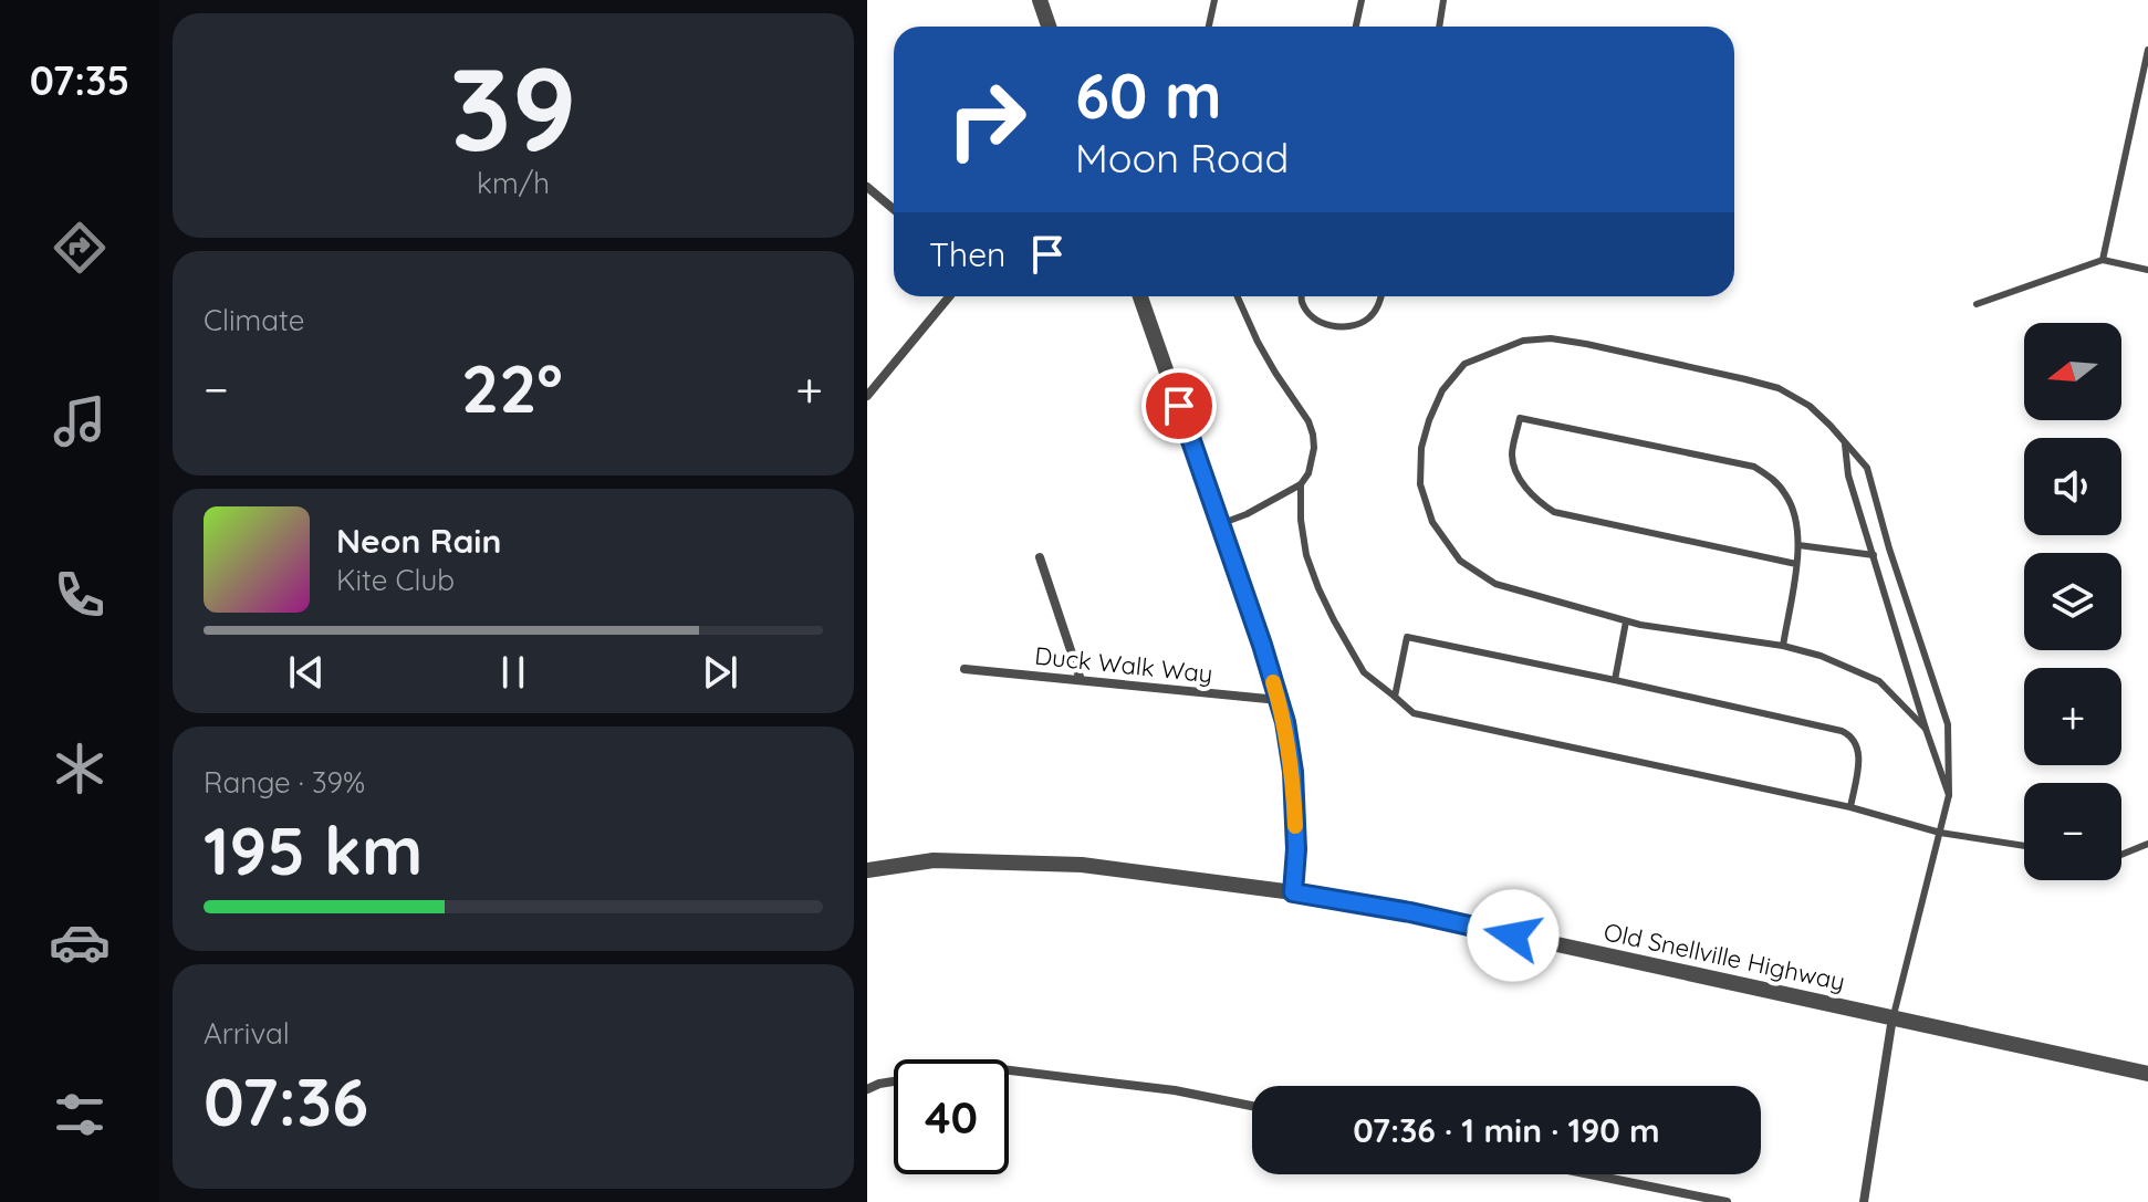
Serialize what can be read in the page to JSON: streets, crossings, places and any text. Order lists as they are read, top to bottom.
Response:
{
  "streets": {
    "street": ["Duck Walk Way", "Old Snellville Highway"]
  },
  "north": "left",
  "page": {
    "tabs": "07:35",
    "tile": [
      ["39", "km/h"],
      "Climate",
      ["Range · 39%", "195 km"],
      ["Arrival", "07:36"]
    ],
    "turn": ["60 m", "Moon Road"],
    "then": "Then",
    "map_buttons": ["+", "−"],
    "heat": ["−", "22°", "+"],
    "song": ["Neon Rain", "Kite Club"],
    "limit": "40",
    "trip": "07:36 · 1 min · 190 m"
  }
}
